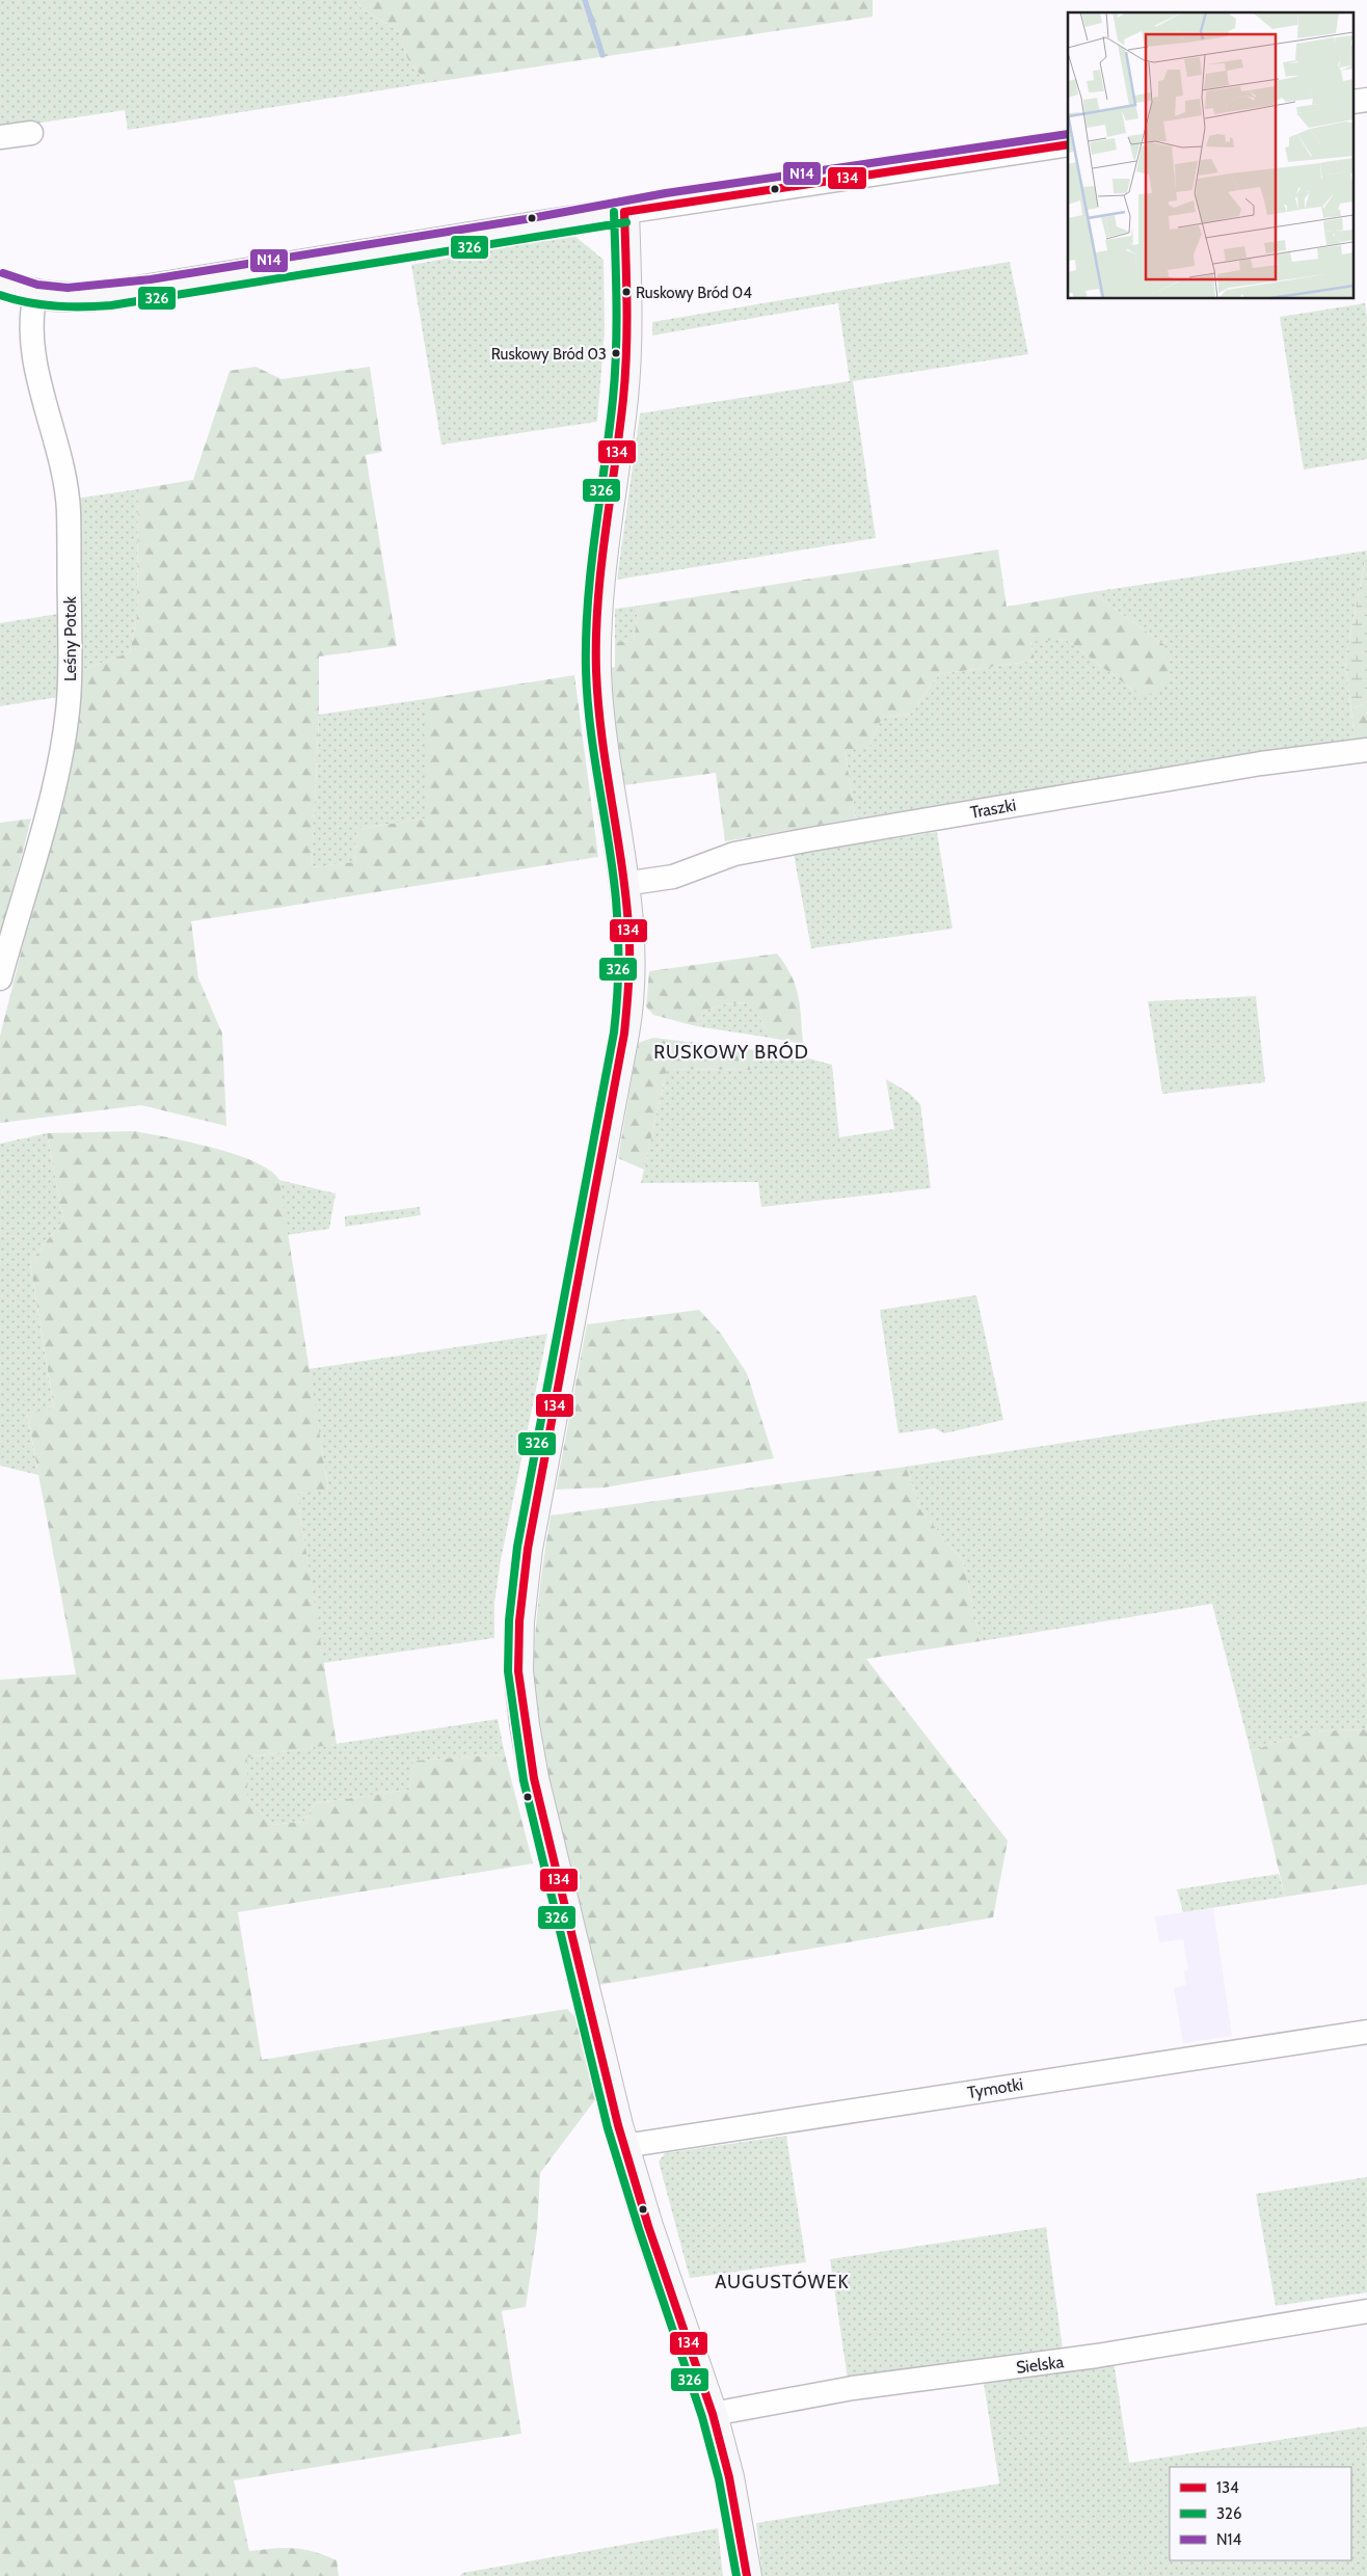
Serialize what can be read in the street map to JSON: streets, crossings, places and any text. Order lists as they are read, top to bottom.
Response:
{
  "streets": {
    "street": [
      "Leśny Potok",
      "Traszki",
      "Tymotki",
      "Sielska"
    ]
  },
  "districts": ["RUSKOWY BRÓD", "AUGUSTÓWEK"],
  "places": ["Ruskowy Bród 04", "Ruskowy Bród 03"],
  "lines": ["transit line N14", "transit line 134", "transit line 326"],
  "legend": ["134", "326", "N14"]
}
